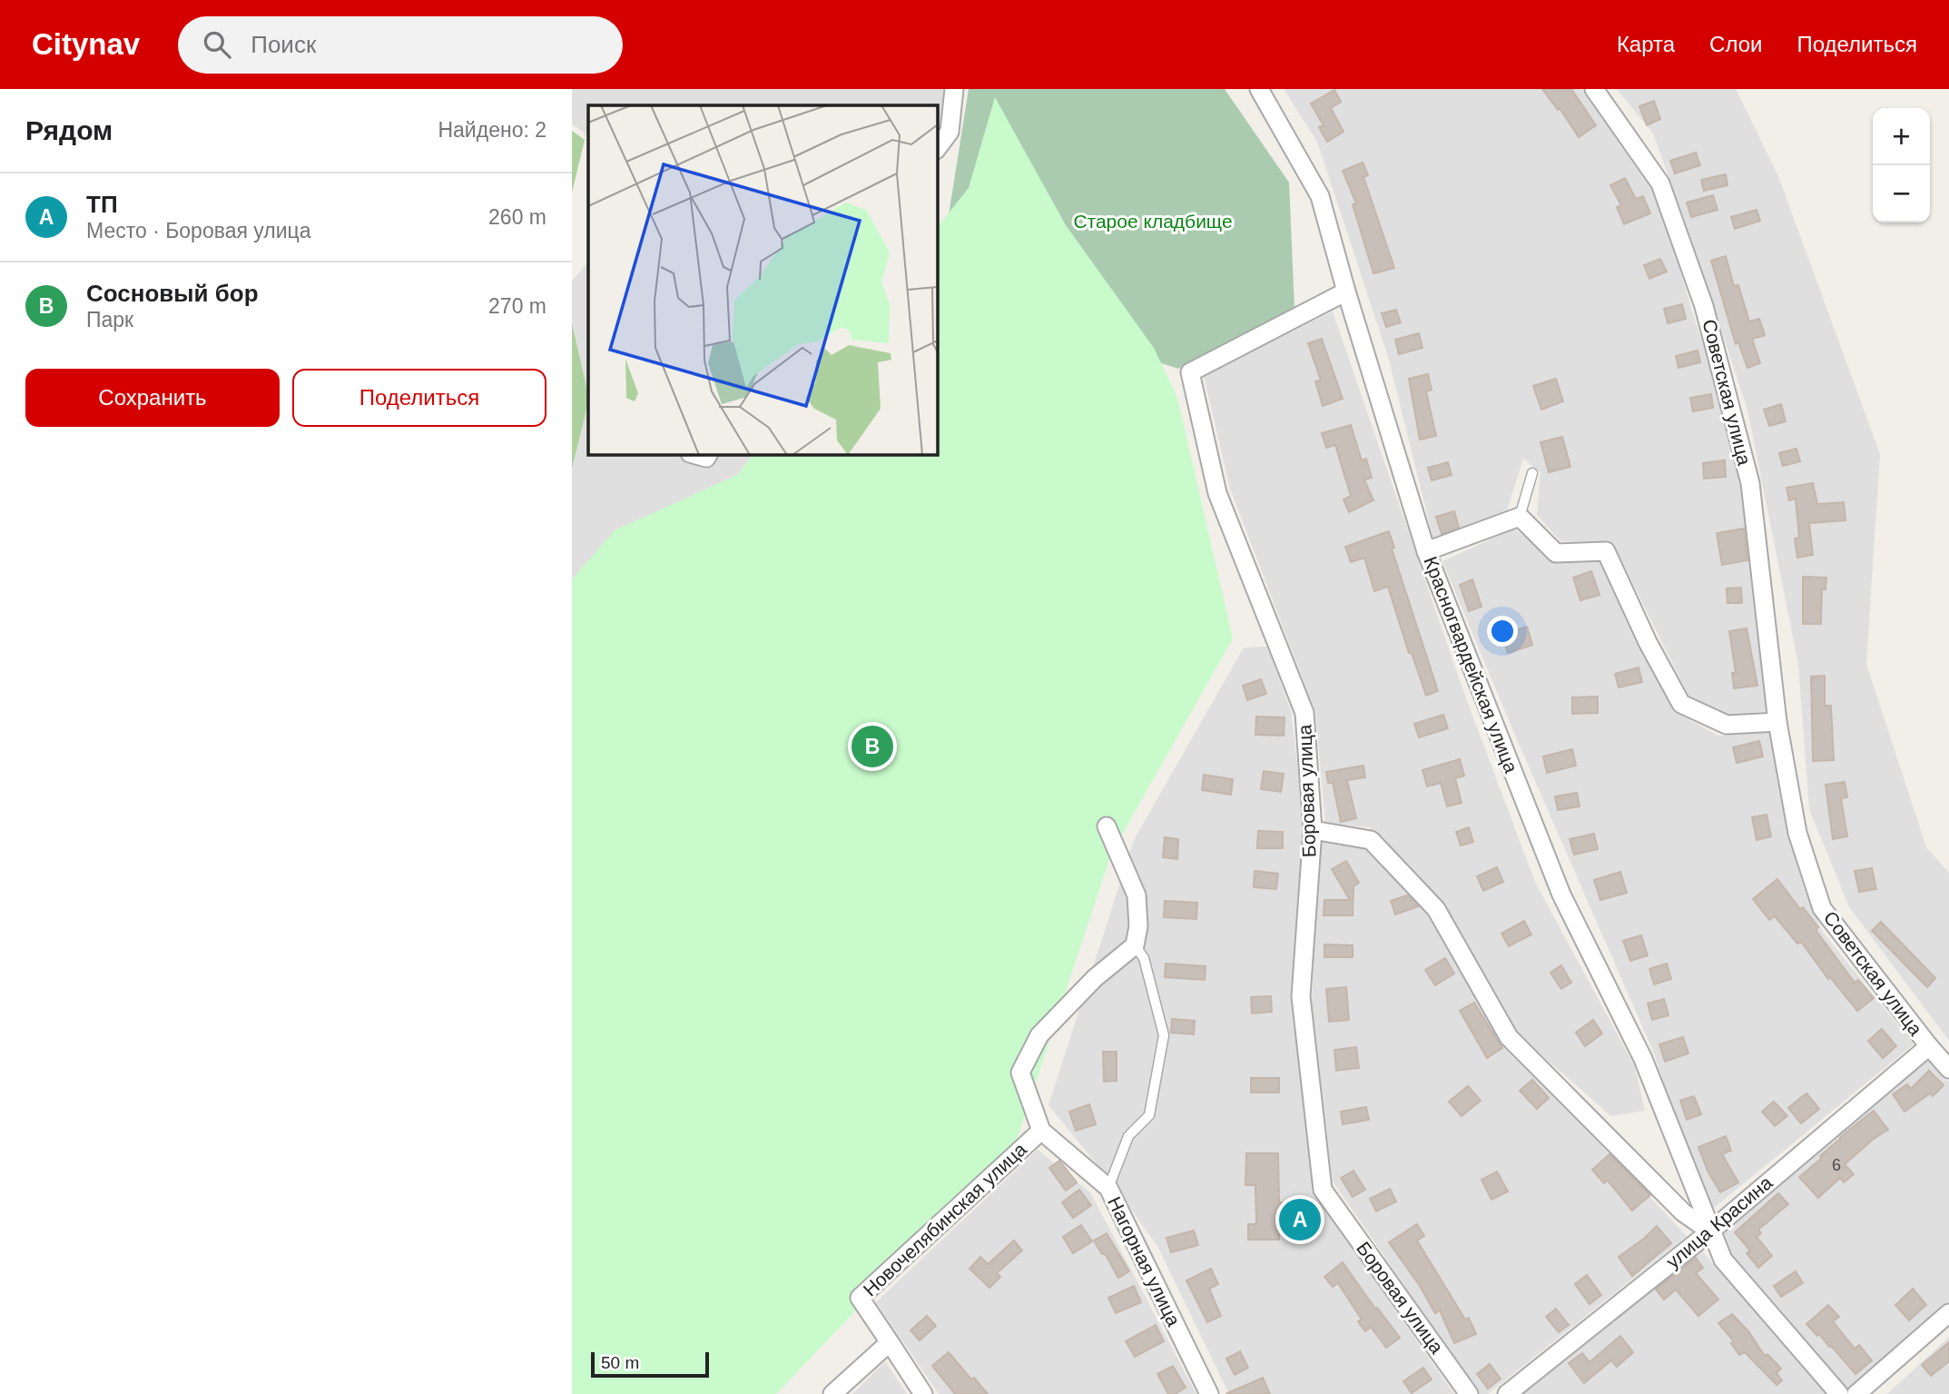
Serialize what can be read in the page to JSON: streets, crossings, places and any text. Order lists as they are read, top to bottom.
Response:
{
  "streets": {
    "street": [
      "Советская улица",
      "Красногвардейская улица",
      "Боровая улица",
      "Новочелябинская улица",
      "улица Красина",
      "Нагорная улица"
    ]
  },
  "crossings": [
    ["Советская улица", "улица Красина"],
    ["Красногвардейская улица", "Боровая улица"],
    ["Красногвардейская улица", "улица Красина"],
    ["Новочелябинская улица", "Нагорная улица"]
  ],
  "parks": ["Старое кладбище"],
  "house_numbers": ["6"],
  "scale_bar": "50 m",
  "page": {
    "header": "Citynav",
    "search": "Поиск",
    "nav": ["Карта", "Слои", "Поделиться"],
    "heading": ["Рядом", "Найдено: 2"],
    "map_buttons": ["+", "−"],
    "list": [
      {
        "mark": "A",
        "name": "ТП",
        "note": "Место · Боровая улица",
        "value": "260 m"
      },
      {
        "mark": "B",
        "name": "Сосновый бор",
        "note": "Парк",
        "value": "270 m"
      }
    ],
    "buttons": ["Сохранить", "Поделиться"],
    "pins": ["B", "A"],
    "scale": "50 m"
  }
}
